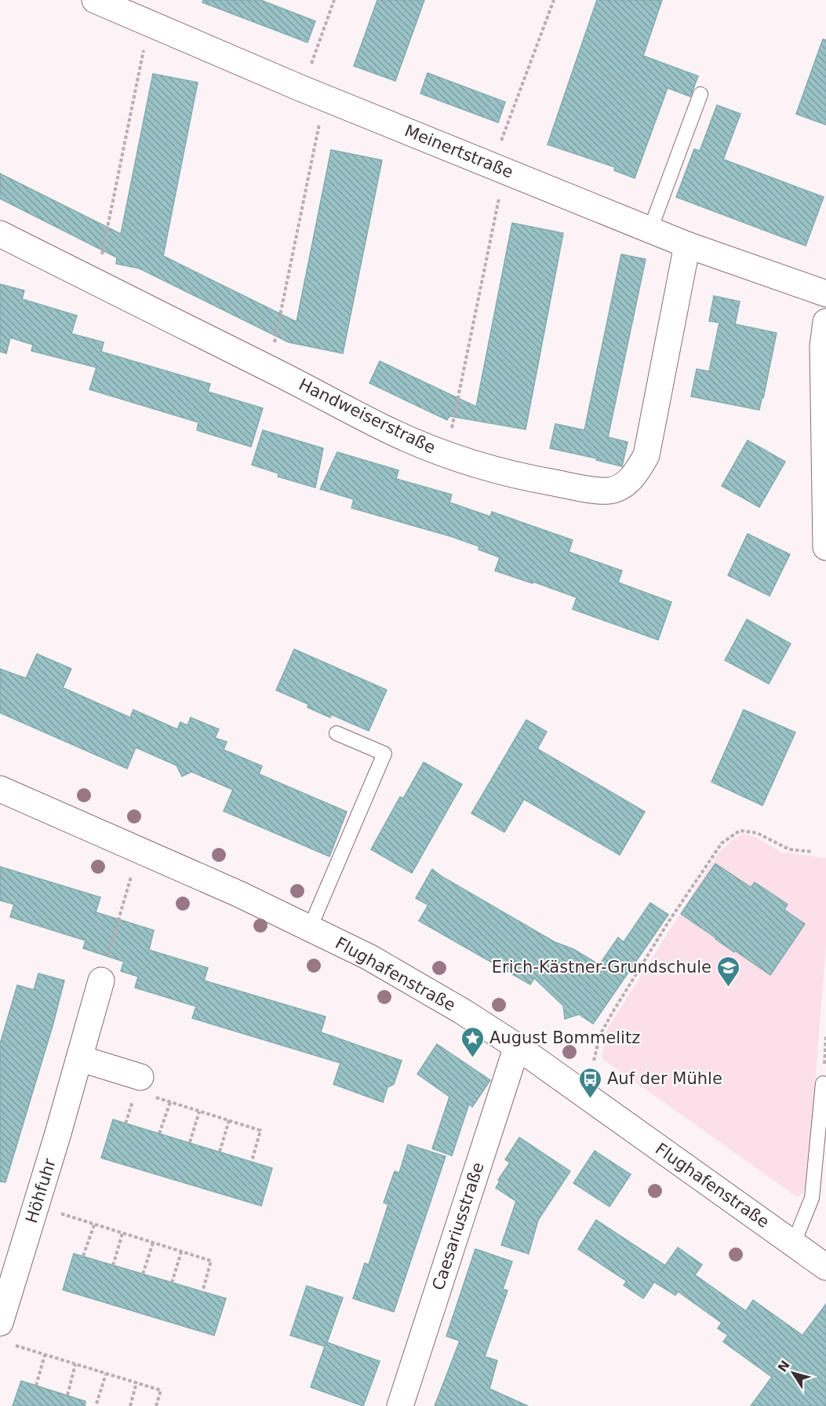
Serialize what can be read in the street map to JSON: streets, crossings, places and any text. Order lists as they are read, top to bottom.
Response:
{
  "streets": {
    "street": [
      "Meinertstraße",
      "Handweiserstraße",
      "Flughafenstraße",
      "Höhfuhr",
      "Caesariusstraße"
    ]
  },
  "crossings": [
    ["Meinertstraße", "Handweiserstraße"],
    ["Flughafenstraße", "Caesariusstraße"]
  ],
  "places": {
    "school or university": ["Erich-Kästner-Grundschule"],
    "place": ["August Bommelitz"],
    "bus stop": ["Auf der Mühle"]
  },
  "north": "top left"
}
